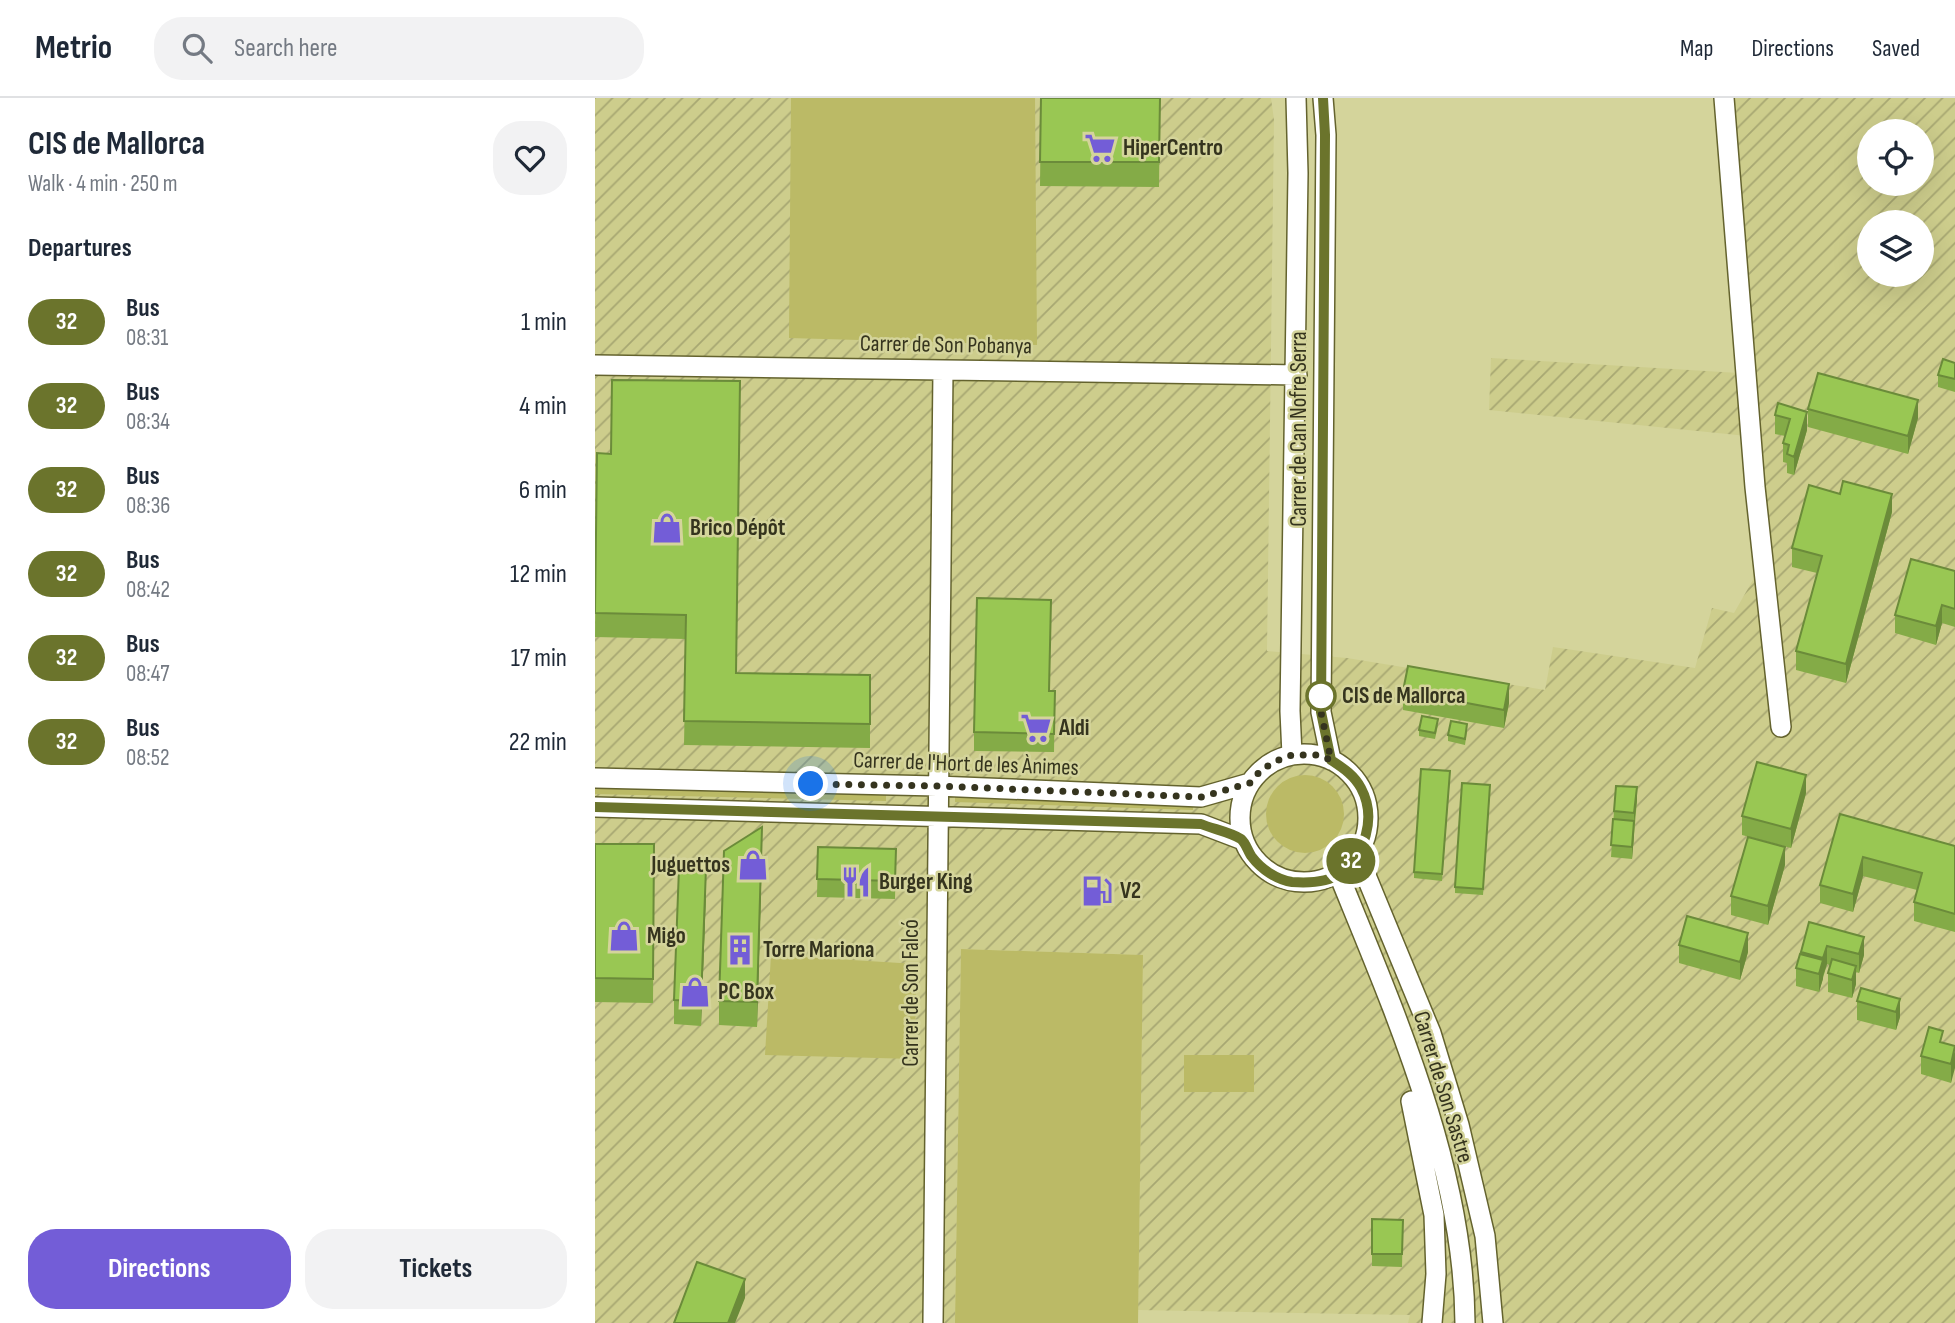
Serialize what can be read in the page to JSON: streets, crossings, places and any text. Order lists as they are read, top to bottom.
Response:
{
  "streets": {
    "street": [
      "Carrer de Son Pobanya",
      "Carrer de Can Nofre Serra",
      "Carrer de l'Hort de les Ànimes",
      "Carrer de Son Falcó",
      "Carrer de Son Sastre"
    ]
  },
  "crossings": [
    ["Carrer de Son Pobanya", "Carrer de Can Nofre Serra"],
    ["Carrer de Son Pobanya", "Carrer de Son Falcó"],
    ["Carrer de Can Nofre Serra", "Carrer de l'Hort de les Ànimes"],
    ["Carrer de Can Nofre Serra", "Carrer de Son Sastre"],
    ["Carrer de l'Hort de les Ànimes", "Carrer de Son Falcó"],
    ["Carrer de l'Hort de les Ànimes", "Carrer de Son Sastre"]
  ],
  "places": {
    "supermarket": ["HiperCentro", "Aldi"],
    "shop": [
      "Brico Dépôt",
      "Juguettos",
      "Migo",
      "PC Box"
    ],
    "other": ["CIS de Mallorca"],
    "restaurant": ["Burger King"],
    "fuel station": ["V2"],
    "building": ["Torre Mariona"]
  },
  "lines": ["bus line 32"],
  "page": {
    "header": "Metrio",
    "search": "Search here",
    "nav": ["Map", "Directions", "Saved"],
    "heading": [
      ["CIS de Mallorca", "Walk · 4 min · 250 m"],
      "Departures"
    ],
    "on_map": "32",
    "list": [
      {
        "mark": "32",
        "name": "Bus",
        "note": "08:31",
        "value": "1 min"
      },
      {
        "mark": "32",
        "name": "Bus",
        "note": "08:34",
        "value": "4 min"
      },
      {
        "mark": "32",
        "name": "Bus",
        "note": "08:36",
        "value": "6 min"
      },
      {
        "mark": "32",
        "name": "Bus",
        "note": "08:42",
        "value": "12 min"
      },
      {
        "mark": "32",
        "name": "Bus",
        "note": "08:47",
        "value": "17 min"
      },
      {
        "mark": "32",
        "name": "Bus",
        "note": "08:52",
        "value": "22 min"
      }
    ],
    "buttons": ["Directions", "Tickets"]
  }
}
